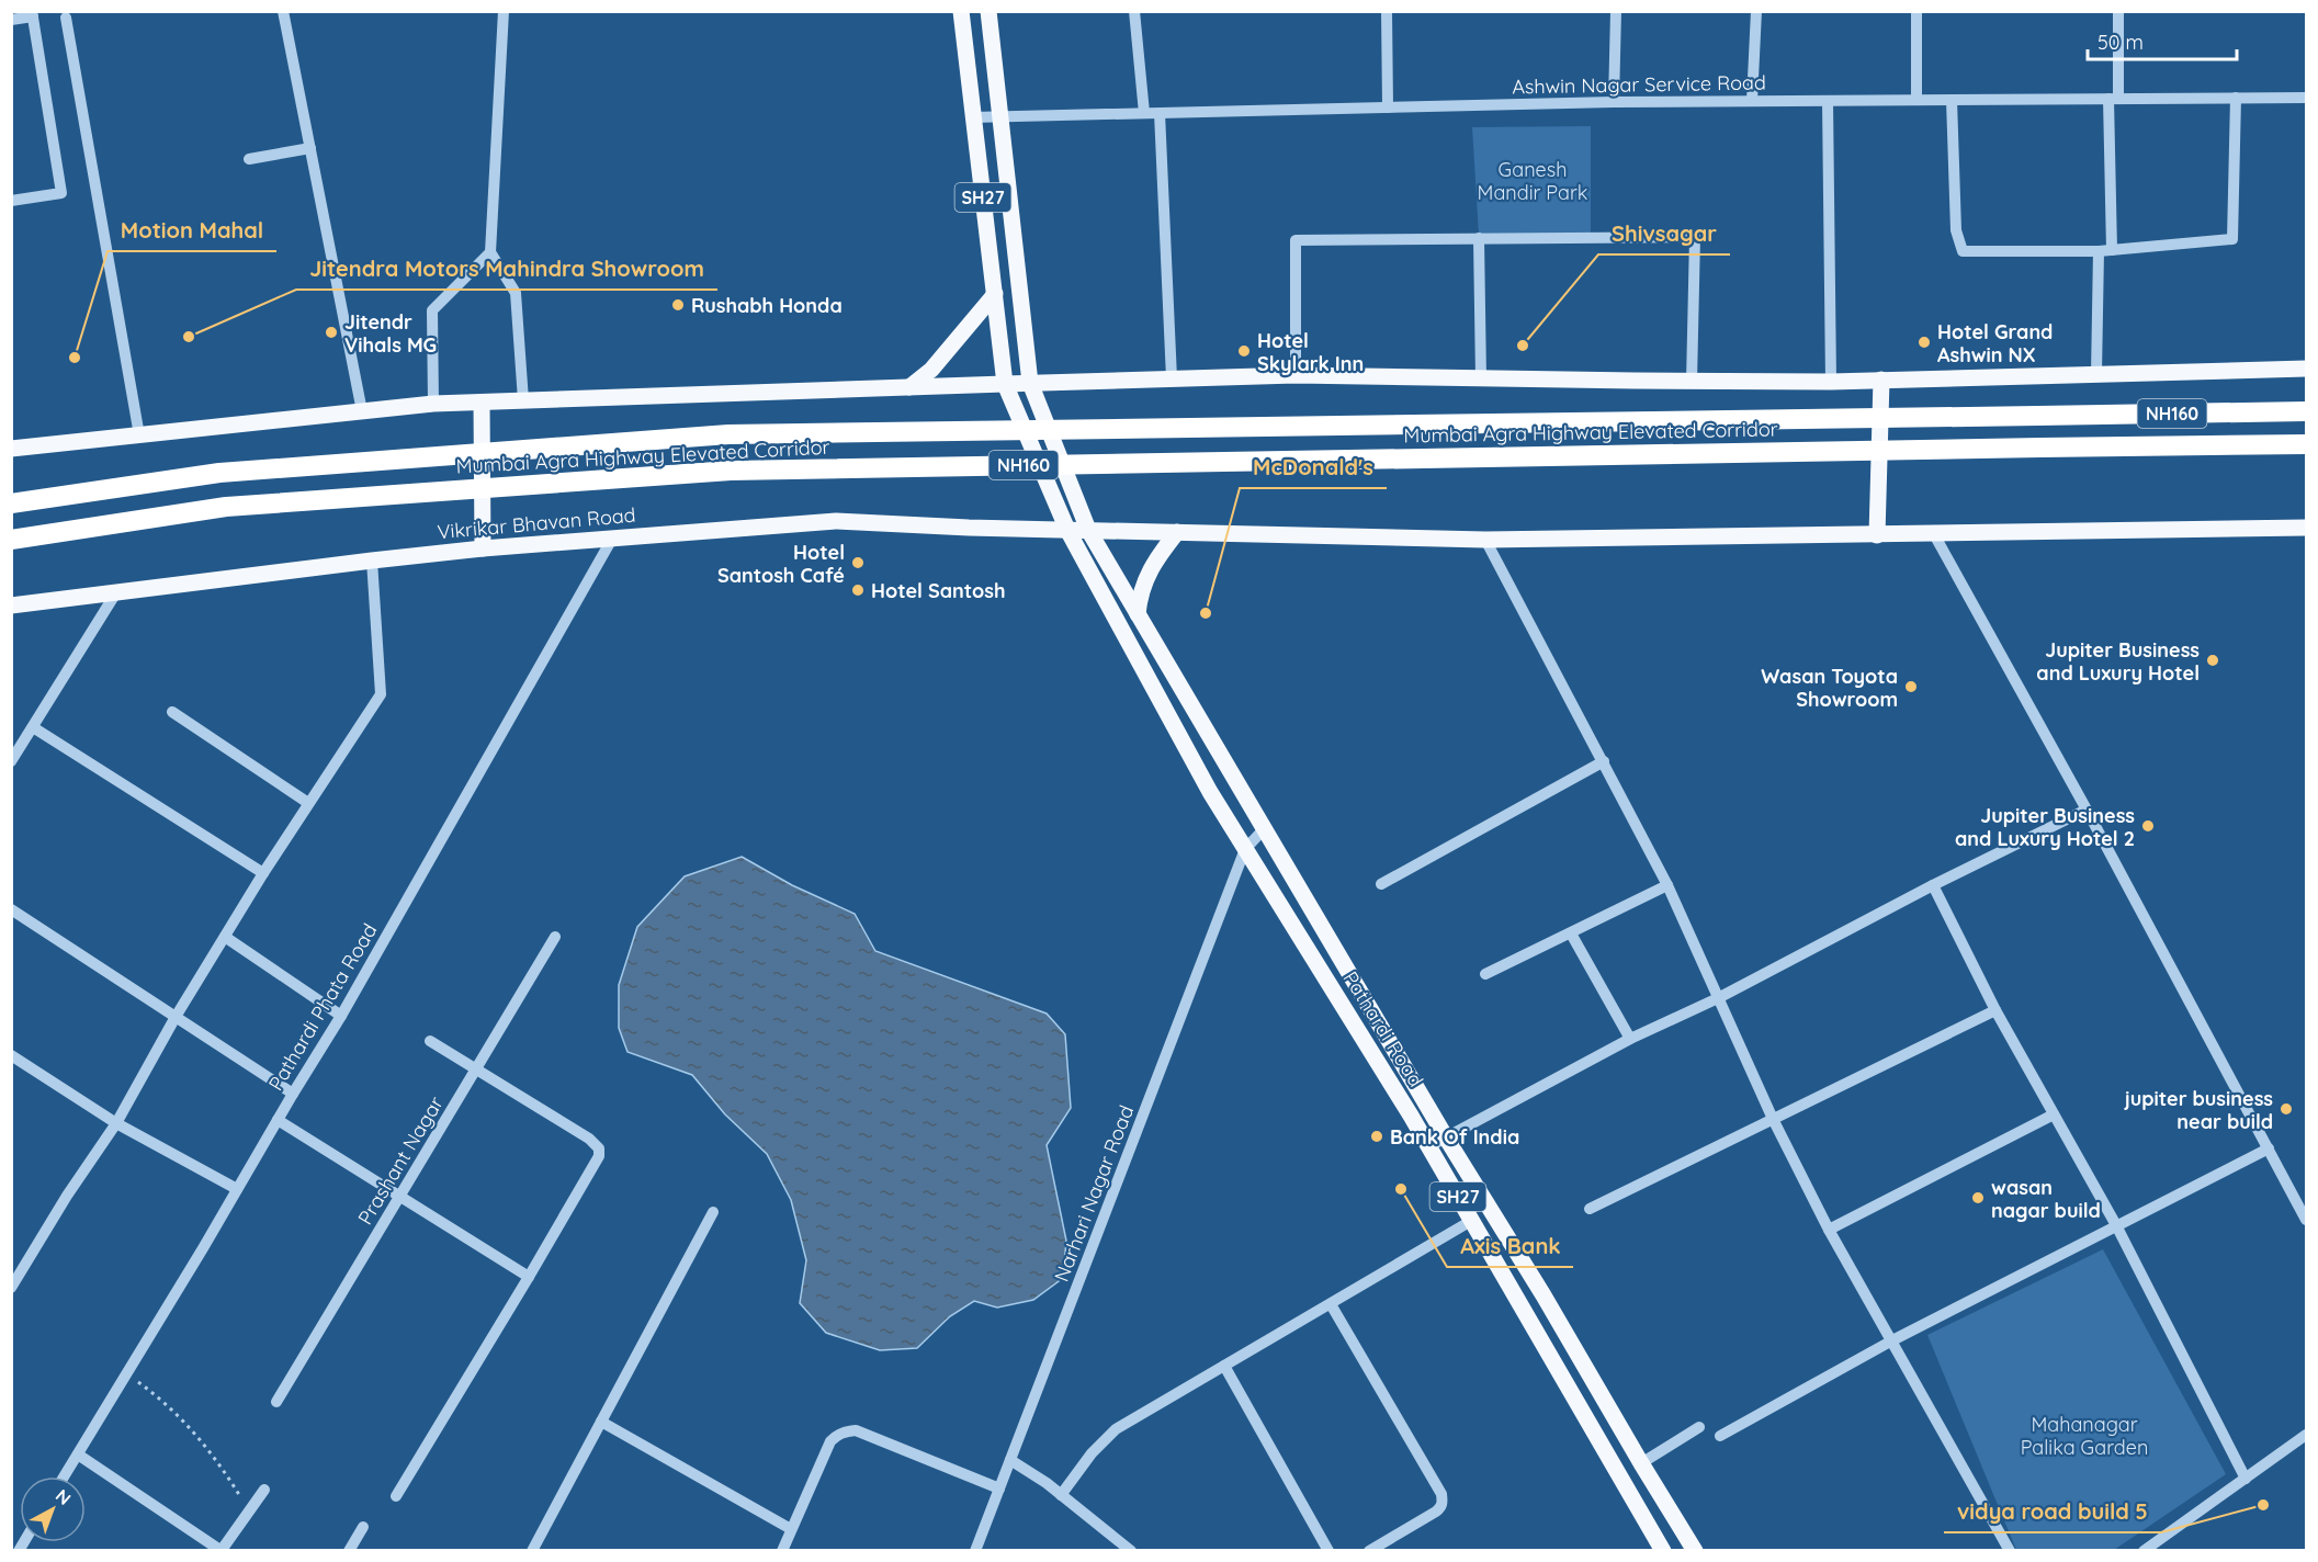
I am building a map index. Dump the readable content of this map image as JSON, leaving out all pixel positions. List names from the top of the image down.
{
  "streets": {
    "highway": ["NH160", "Mumbai Agra Highway Elevated Corridor"],
    "main road": ["SH27", "Vikrikar Bhavan Road", "Pathardi Road"],
    "street": [
      "Ashwin Nagar Service Road",
      "Pathardi Phata Road",
      "Prashant Nagar",
      "Narhari Nagar Road"
    ]
  },
  "crossings": [
    ["Ashwin Nagar Service Road", "SH27"],
    ["SH27", "Vikrikar Bhavan Road"],
    ["SH27", "Pathardi Road"],
    ["Vikrikar Bhavan Road", "Pathardi Phata Road"],
    ["Vikrikar Bhavan Road", "Pathardi Road"],
    ["Pathardi Road", "Narhari Nagar Road"]
  ],
  "parks": ["Ganesh Mandir Park", "Mahanagar Palika Garden"],
  "places": [
    "Rushabh Honda",
    "Jitendr Vihals MG",
    "Jitendra Motors Mahindra Showroom",
    "Hotel Grand Ashwin NX",
    "Shivsagar",
    "Hotel Skylark Inn",
    "Motion Mahal",
    "Hotel Santosh Café",
    "Hotel Santosh",
    "McDonald's",
    "Jupiter Business and Luxury Hotel",
    "Wasan Toyota Showroom",
    "Jupiter Business and Luxury Hotel 2",
    "jupiter business near build",
    "Bank Of India",
    "Axis Bank",
    "wasan nagar build",
    "vidya road build 5"
  ],
  "scale_bar": "50 m",
  "north": "top right"
}
